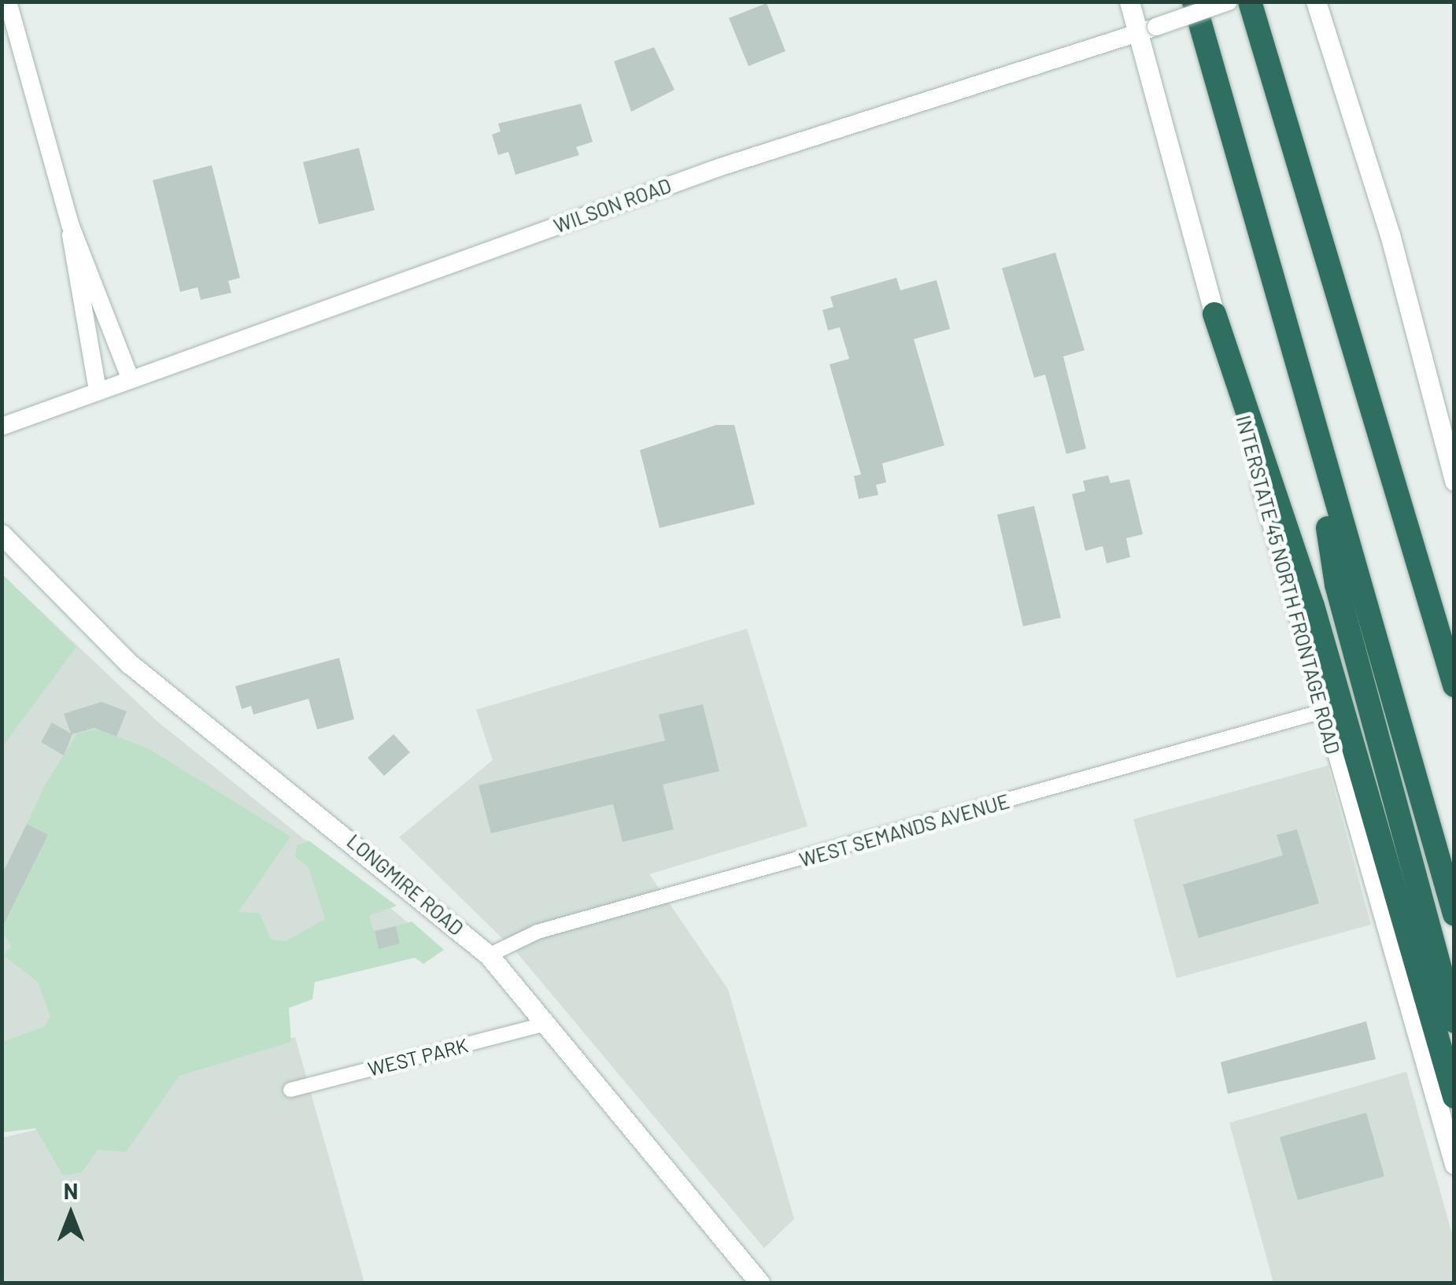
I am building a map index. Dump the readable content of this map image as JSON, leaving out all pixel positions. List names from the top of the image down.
{
  "streets": {
    "main road": ["INTERSTATE 45 NORTH FRONTAGE ROAD", "LONGMIRE ROAD"],
    "street": ["WILSON ROAD", "WEST SEMANDS AVENUE", "WEST PARK"]
  },
  "crossings": [
    ["WILSON ROAD", "INTERSTATE 45 NORTH FRONTAGE ROAD"],
    ["INTERSTATE 45 NORTH FRONTAGE ROAD", "WEST SEMANDS AVENUE"],
    ["WEST SEMANDS AVENUE", "LONGMIRE ROAD"],
    ["LONGMIRE ROAD", "WEST PARK"]
  ],
  "north": "top"
}
